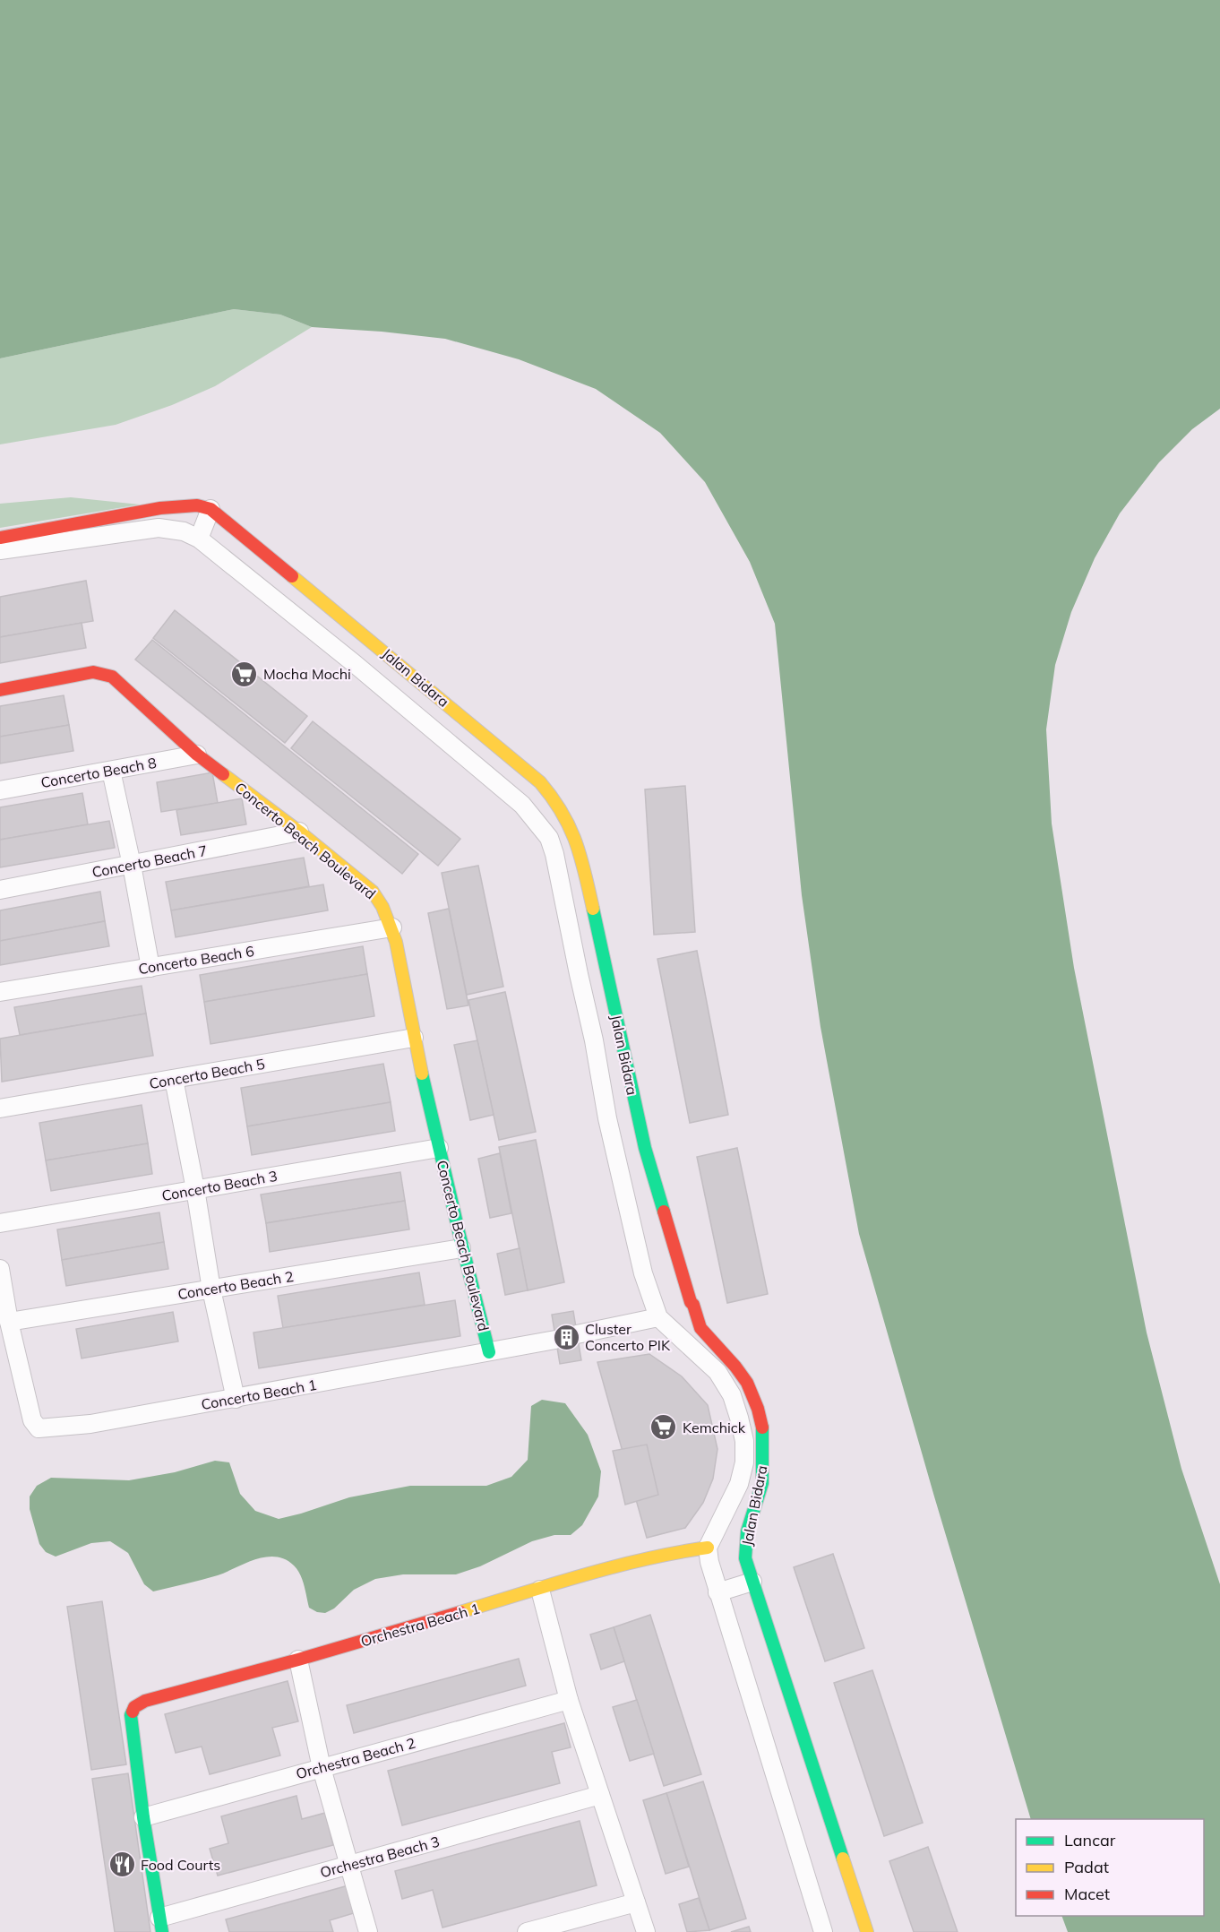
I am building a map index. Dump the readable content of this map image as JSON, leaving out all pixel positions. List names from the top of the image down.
{
  "streets": {
    "street": [
      "Jalan Bidara",
      "Concerto Beach 8",
      "Concerto Beach Boulevard",
      "Concerto Beach 7",
      "Concerto Beach 6",
      "Concerto Beach 5",
      "Concerto Beach 3",
      "Concerto Beach 2",
      "Concerto Beach 1",
      "Orchestra Beach 1",
      "Orchestra Beach 2",
      "Orchestra Beach 3"
    ]
  },
  "crossings": [
    ["Jalan Bidara", "Orchestra Beach 1"],
    ["Concerto Beach 8", "Concerto Beach Boulevard"],
    ["Concerto Beach Boulevard", "Concerto Beach 7"],
    ["Concerto Beach Boulevard", "Concerto Beach 6"],
    ["Concerto Beach Boulevard", "Concerto Beach 5"],
    ["Concerto Beach Boulevard", "Concerto Beach 3"],
    ["Concerto Beach Boulevard", "Concerto Beach 2"],
    ["Concerto Beach Boulevard", "Concerto Beach 1"],
    ["Concerto Beach 2", "Concerto Beach 1"],
    ["Orchestra Beach 1", "Orchestra Beach 2"]
  ],
  "places": {
    "supermarket": ["Mocha Mochi", "Kemchick"],
    "building": ["Cluster Concerto PIK"],
    "restaurant": ["Food Courts"]
  },
  "legend": ["Lancar", "Padat", "Macet"]
}
